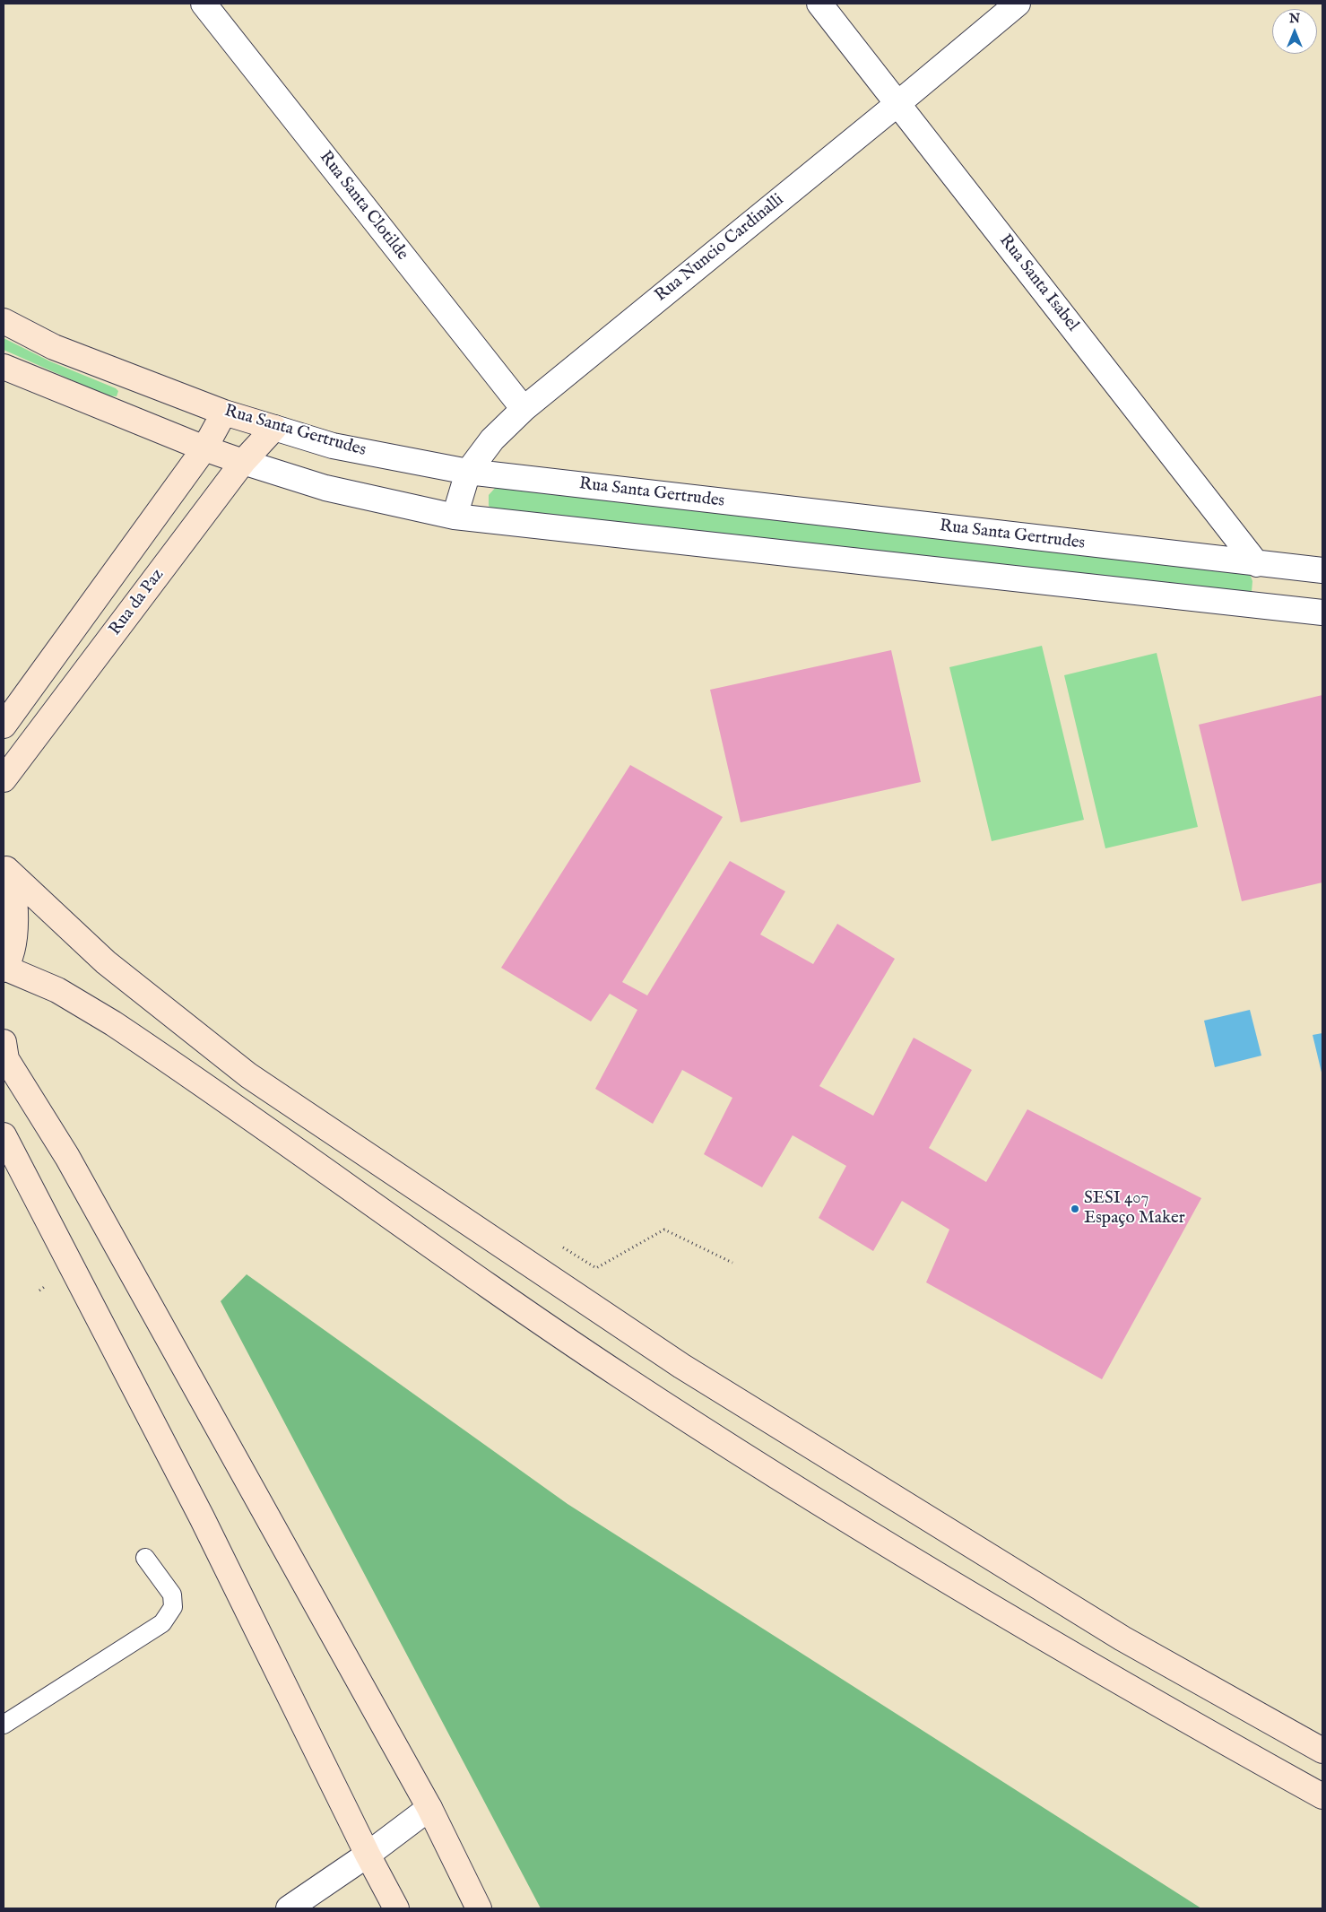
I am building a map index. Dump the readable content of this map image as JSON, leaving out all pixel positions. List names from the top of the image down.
{
  "streets": {
    "street": [
      "Rua Santa Clotilde",
      "Rua Nuncio Cardinalli",
      "Rua Santa Isabel",
      "Rua Santa Gertrudes",
      "Rua da Paz"
    ]
  },
  "crossings": [
    ["Rua Santa Clotilde", "Rua Nuncio Cardinalli"],
    ["Rua Nuncio Cardinalli", "Rua Santa Isabel"],
    ["Rua Nuncio Cardinalli", "Rua Santa Gertrudes"],
    ["Rua Santa Isabel", "Rua Santa Gertrudes"],
    ["Rua Santa Gertrudes", "Rua da Paz"]
  ],
  "places": ["SESI 407 Espaço Maker"],
  "north": "top"
}
